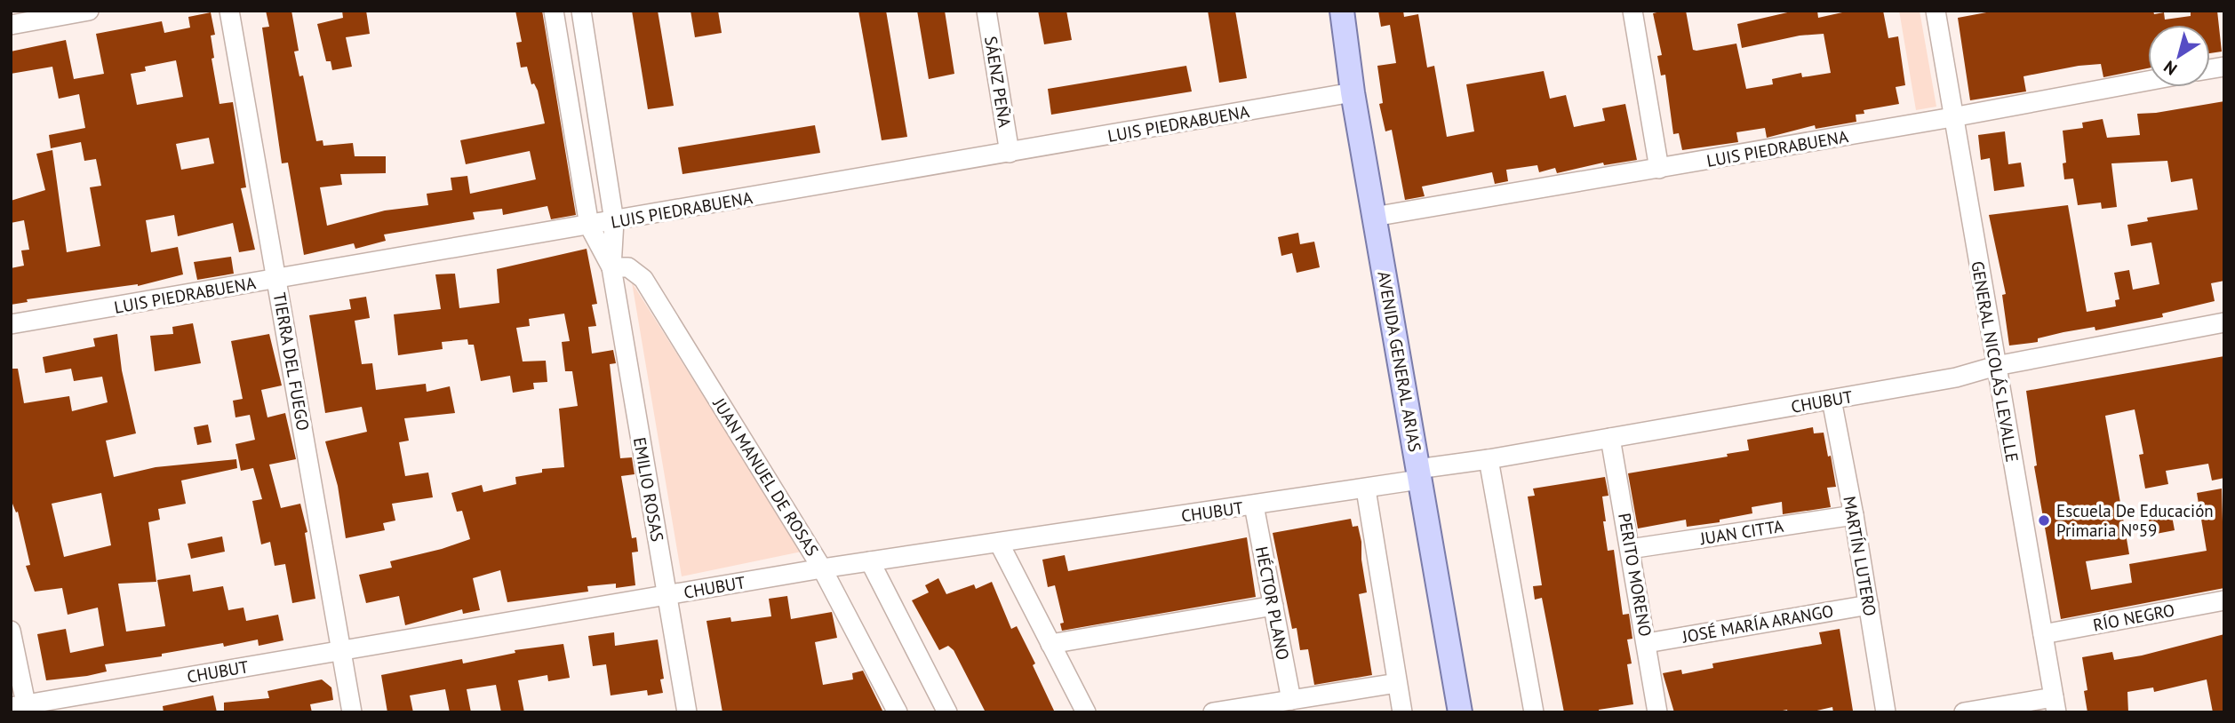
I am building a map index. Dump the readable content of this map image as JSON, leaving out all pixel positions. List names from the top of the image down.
{
  "streets": {
    "main road": ["AVENIDA GENERAL ARIAS"],
    "street": [
      "SÁENZ PEÑA",
      "LUIS PIEDRABUENA",
      "TIERRA DEL FUEGO",
      "GENERAL NICOLÁS LEVALLE",
      "CHUBUT",
      "JUAN MANUEL DE ROSAS",
      "EMILIO ROSAS",
      "JUAN CITTA",
      "MARTÍN LUTERO",
      "PERITO MORENO",
      "HÉCTOR PLANO",
      "RÍO NEGRO",
      "JOSÉ MARÍA ARANGO"
    ]
  },
  "crossings": [
    ["SÁENZ PEÑA", "LUIS PIEDRABUENA"],
    ["LUIS PIEDRABUENA", "TIERRA DEL FUEGO"],
    ["LUIS PIEDRABUENA", "AVENIDA GENERAL ARIAS"],
    ["LUIS PIEDRABUENA", "GENERAL NICOLÁS LEVALLE"],
    ["LUIS PIEDRABUENA", "EMILIO ROSAS"],
    ["TIERRA DEL FUEGO", "CHUBUT"],
    ["AVENIDA GENERAL ARIAS", "CHUBUT"],
    ["GENERAL NICOLÁS LEVALLE", "CHUBUT"],
    ["GENERAL NICOLÁS LEVALLE", "RÍO NEGRO"],
    ["CHUBUT", "JUAN MANUEL DE ROSAS"],
    ["CHUBUT", "EMILIO ROSAS"],
    ["CHUBUT", "MARTÍN LUTERO"],
    ["CHUBUT", "PERITO MORENO"],
    ["CHUBUT", "HÉCTOR PLANO"],
    ["JUAN MANUEL DE ROSAS", "EMILIO ROSAS"],
    ["JUAN CITTA", "MARTÍN LUTERO"],
    ["JUAN CITTA", "PERITO MORENO"],
    ["MARTÍN LUTERO", "JOSÉ MARÍA ARANGO"],
    ["PERITO MORENO", "JOSÉ MARÍA ARANGO"]
  ],
  "places": ["Escuela De Educación Primaria Nº59"],
  "north": "bottom left"
}
